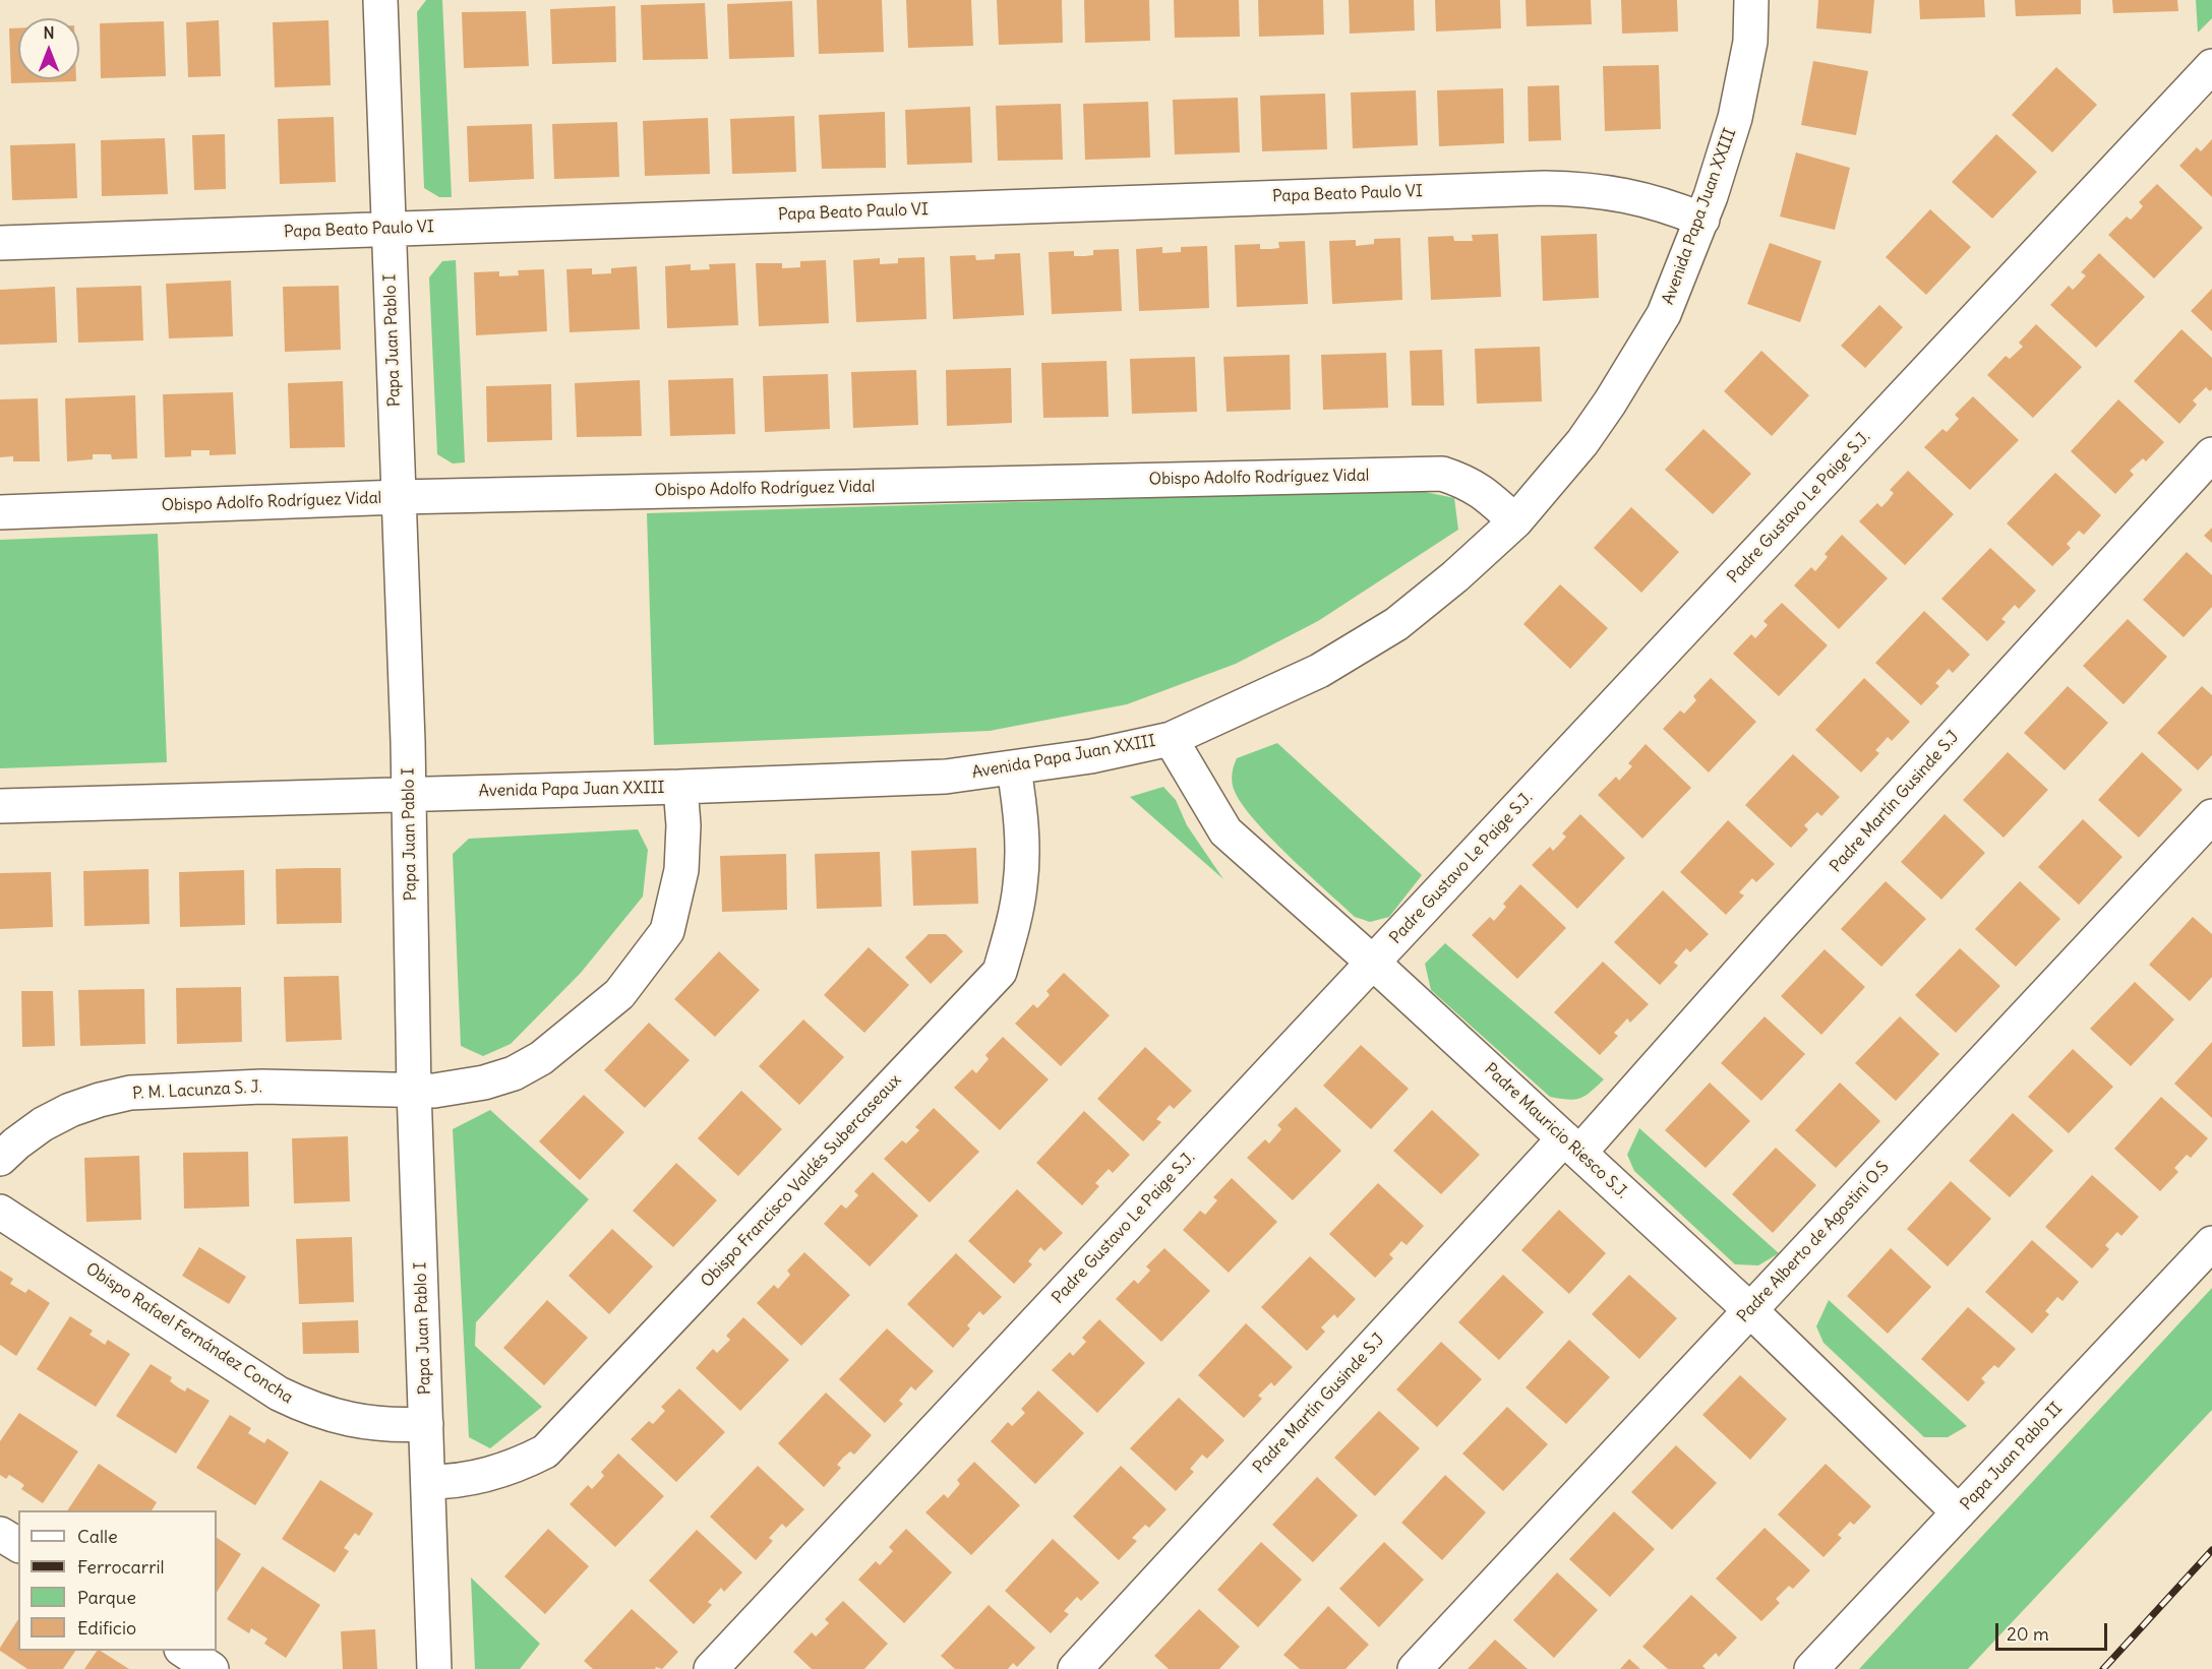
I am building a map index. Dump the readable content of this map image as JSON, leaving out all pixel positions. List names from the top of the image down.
{
  "streets": {
    "street": [
      "Papa Beato Paulo VI",
      "Avenida Papa Juan XXIII",
      "Papa Juan Pablo I",
      "Obispo Adolfo Rodríguez Vidal",
      "Padre Gustavo Le Paige S.J.",
      "Padre Martín Gusinde S.J",
      "P. M. Lacunza S. J.",
      "Padre Mauricio Riesco S.J.",
      "Obispo Francisco Valdés Subercaseaux",
      "Padre Alberto de Agostini O.S",
      "Obispo Rafael Fernández Concha",
      "Papa Juan Pablo II"
    ]
  },
  "crossings": [
    ["Papa Beato Paulo VI", "Avenida Papa Juan XXIII"],
    ["Papa Beato Paulo VI", "Papa Juan Pablo I"],
    ["Avenida Papa Juan XXIII", "Papa Juan Pablo I"],
    ["Avenida Papa Juan XXIII", "Obispo Adolfo Rodríguez Vidal"],
    ["Avenida Papa Juan XXIII", "P. M. Lacunza S. J."],
    ["Avenida Papa Juan XXIII", "Padre Mauricio Riesco S.J."],
    ["Avenida Papa Juan XXIII", "Obispo Francisco Valdés Subercaseaux"],
    ["Papa Juan Pablo I", "Obispo Adolfo Rodríguez Vidal"],
    ["Papa Juan Pablo I", "P. M. Lacunza S. J."],
    ["Papa Juan Pablo I", "Obispo Francisco Valdés Subercaseaux"],
    ["Papa Juan Pablo I", "Obispo Rafael Fernández Concha"],
    ["Padre Gustavo Le Paige S.J.", "Padre Mauricio Riesco S.J."],
    ["Padre Martín Gusinde S.J", "Padre Mauricio Riesco S.J."],
    ["Padre Mauricio Riesco S.J.", "Padre Alberto de Agostini O.S"],
    ["Padre Mauricio Riesco S.J.", "Papa Juan Pablo II"]
  ],
  "legend": [
    "Calle",
    "Ferrocarril",
    "Parque",
    "Edificio"
  ],
  "scale_bar": "20 m",
  "north": "top"
}
